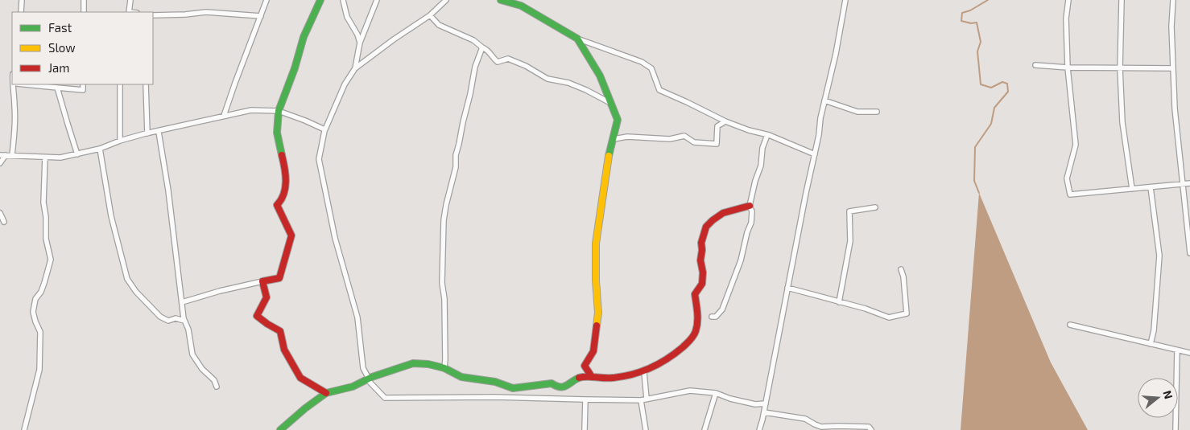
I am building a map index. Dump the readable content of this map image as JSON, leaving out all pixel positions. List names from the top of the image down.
{
  "legend": ["Fast", "Slow", "Jam"],
  "north": "right"
}
